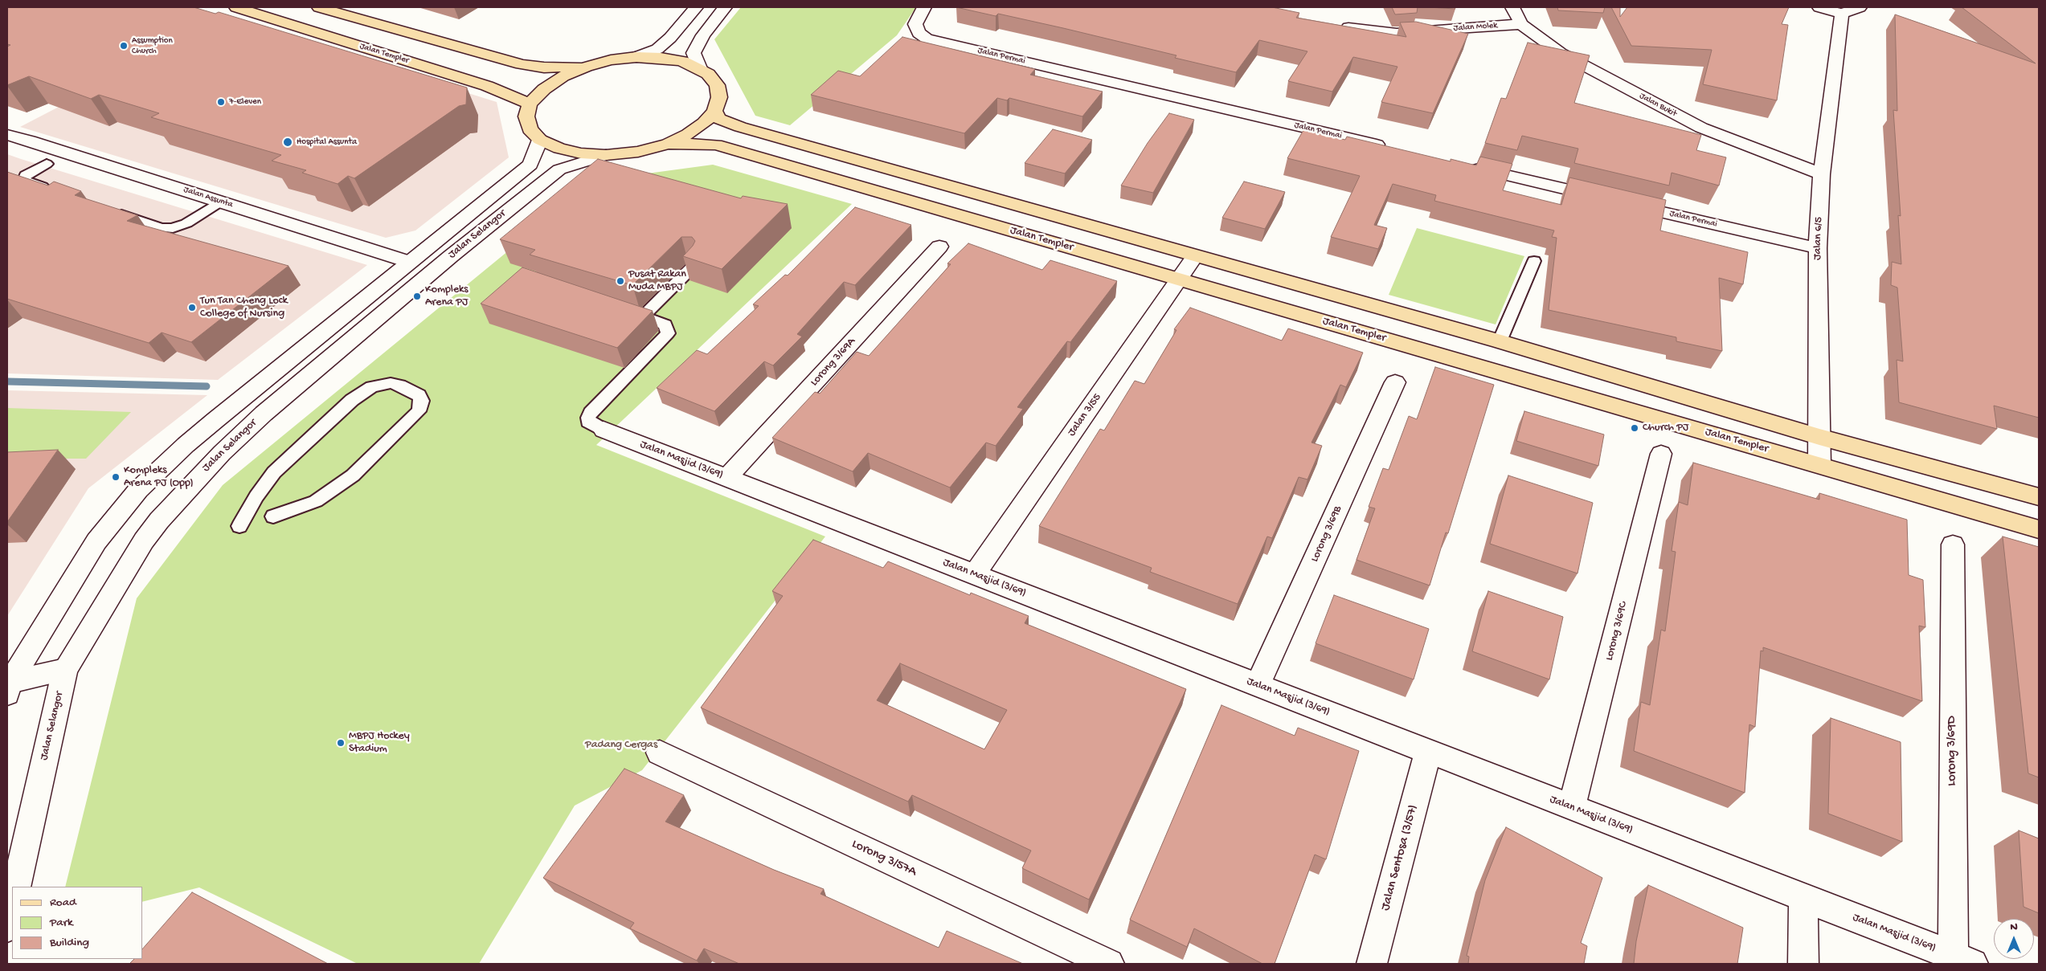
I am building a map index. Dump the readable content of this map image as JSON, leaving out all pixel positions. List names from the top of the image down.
{
  "streets": {
    "main road": ["Jalan Templer"],
    "street": [
      "Jalan Molek",
      "Jalan Permai",
      "Jalan Bukit",
      "Jalan Assunta",
      "Jalan Selangor",
      "Jalan 6/5",
      "Lorong 3/69A",
      "Jalan 3/55",
      "Jalan Masjid (3/69)",
      "Lorong 3/69B",
      "Lorong 3/69C",
      "Lorong 3/69D",
      "Jalan Sentosa (3/57)",
      "Lorong 3/57A"
    ]
  },
  "crossings": [
    ["Jalan Molek", "Jalan Bukit"],
    ["Jalan Templer", "Jalan 6/5"],
    ["Jalan Templer", "Jalan 3/55"],
    ["Jalan Permai", "Jalan 6/5"],
    ["Jalan Bukit", "Jalan 6/5"],
    ["Jalan Assunta", "Jalan Selangor"],
    ["Lorong 3/69A", "Jalan Masjid (3/69)"],
    ["Jalan 3/55", "Jalan Masjid (3/69)"],
    ["Jalan Masjid (3/69)", "Lorong 3/69B"],
    ["Jalan Masjid (3/69)", "Lorong 3/69C"],
    ["Jalan Masjid (3/69)", "Lorong 3/69D"],
    ["Jalan Masjid (3/69)", "Jalan Sentosa (3/57)"]
  ],
  "parks": ["Padang Cergas"],
  "places": [
    "Assumption Church",
    "7-Eleven",
    "Hospital Assunta",
    "Pusat Rakan Muda MBPJ",
    "Kompleks Arena PJ",
    "Tun Tan Cheng Lock College of Nursing",
    "Church PJ",
    "Kompleks Arena PJ (Opp)",
    "MBPJ Hockey Stadium"
  ],
  "legend": ["Road", "Park", "Building"],
  "north": "top"
}
